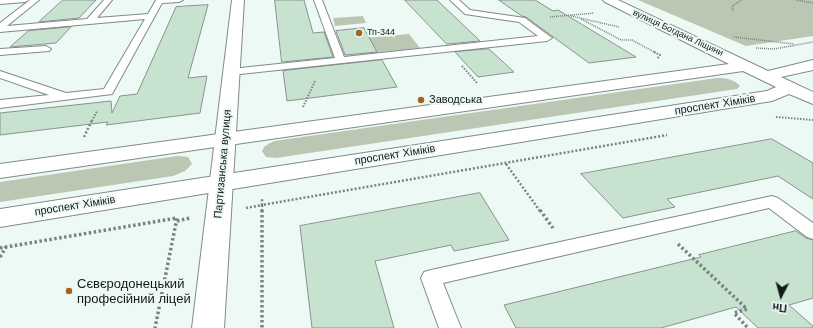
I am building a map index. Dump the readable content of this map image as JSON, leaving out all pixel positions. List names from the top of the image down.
{
  "streets": {
    "main road": ["вулиця Богдана Ліщини", "проспект Хіміків", "Партизанська вулиця"]
  },
  "crossings": [
    ["вулиця Богдана Ліщини", "проспект Хіміків"],
    ["проспект Хіміків", "Партизанська вулиця"]
  ],
  "places": ["Тп-344", "Заводська", "Сєвєродонецький професійний ліцей"],
  "north": "bottom"
}
